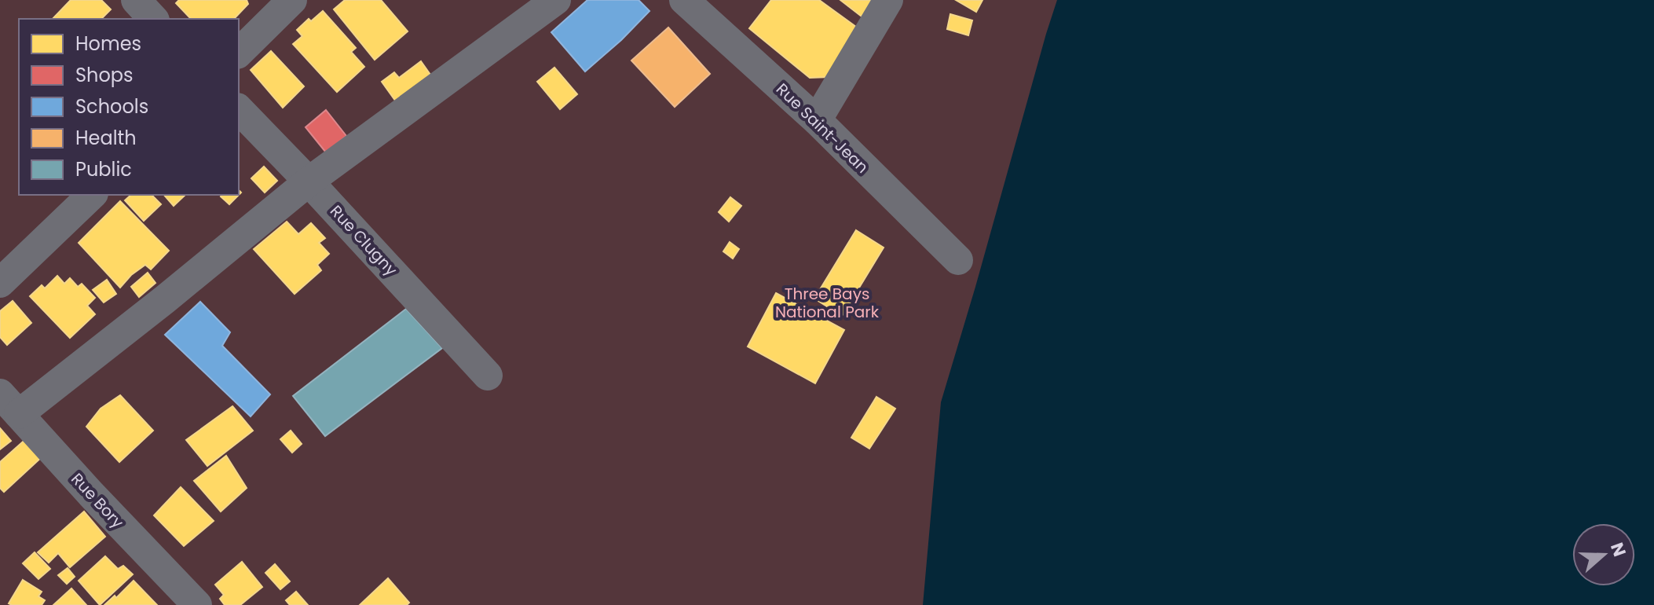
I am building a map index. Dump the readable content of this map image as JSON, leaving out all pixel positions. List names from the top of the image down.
{
  "streets": {
    "street": ["Rue Saint-Jean", "Rue Clugny", "Rue Bory"]
  },
  "parks": ["Three Bays National Park"],
  "legend": [
    "Homes",
    "Shops",
    "Schools",
    "Health",
    "Public"
  ],
  "north": "right"
}
